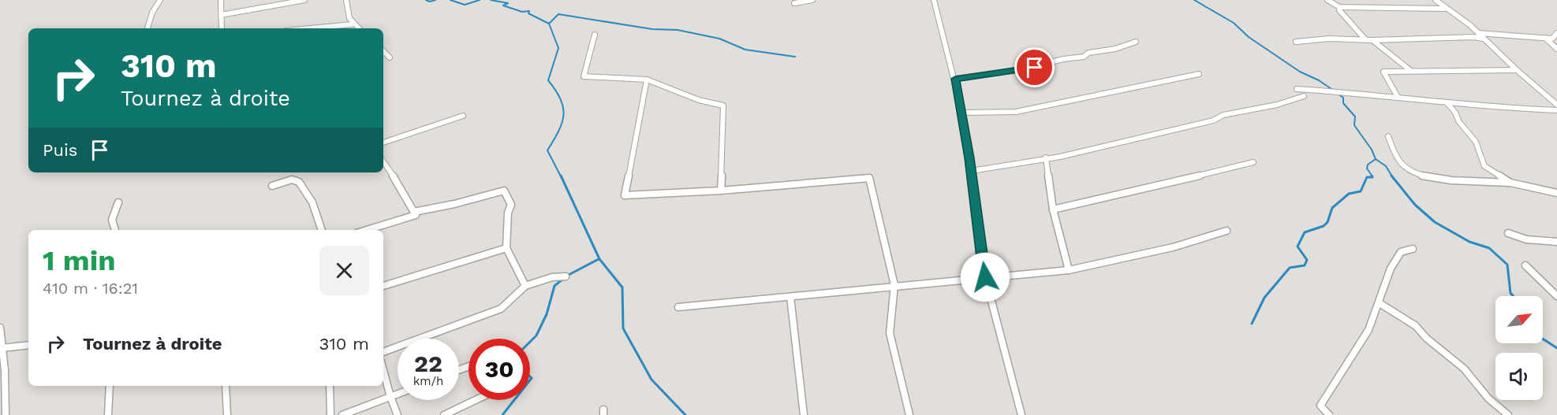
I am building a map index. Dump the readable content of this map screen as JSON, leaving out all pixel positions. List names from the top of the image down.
{
  "north": "top right",
  "page": {
    "turn": ["310 m", "Tournez à droite"],
    "then": "Puis",
    "heading": ["1 min", "410 m · 16:21"],
    "list": [
      {
        "name": "Tournez à droite",
        "value": "310 m"
      }
    ],
    "speed": "22 km/h",
    "limit": "30"
  }
}
